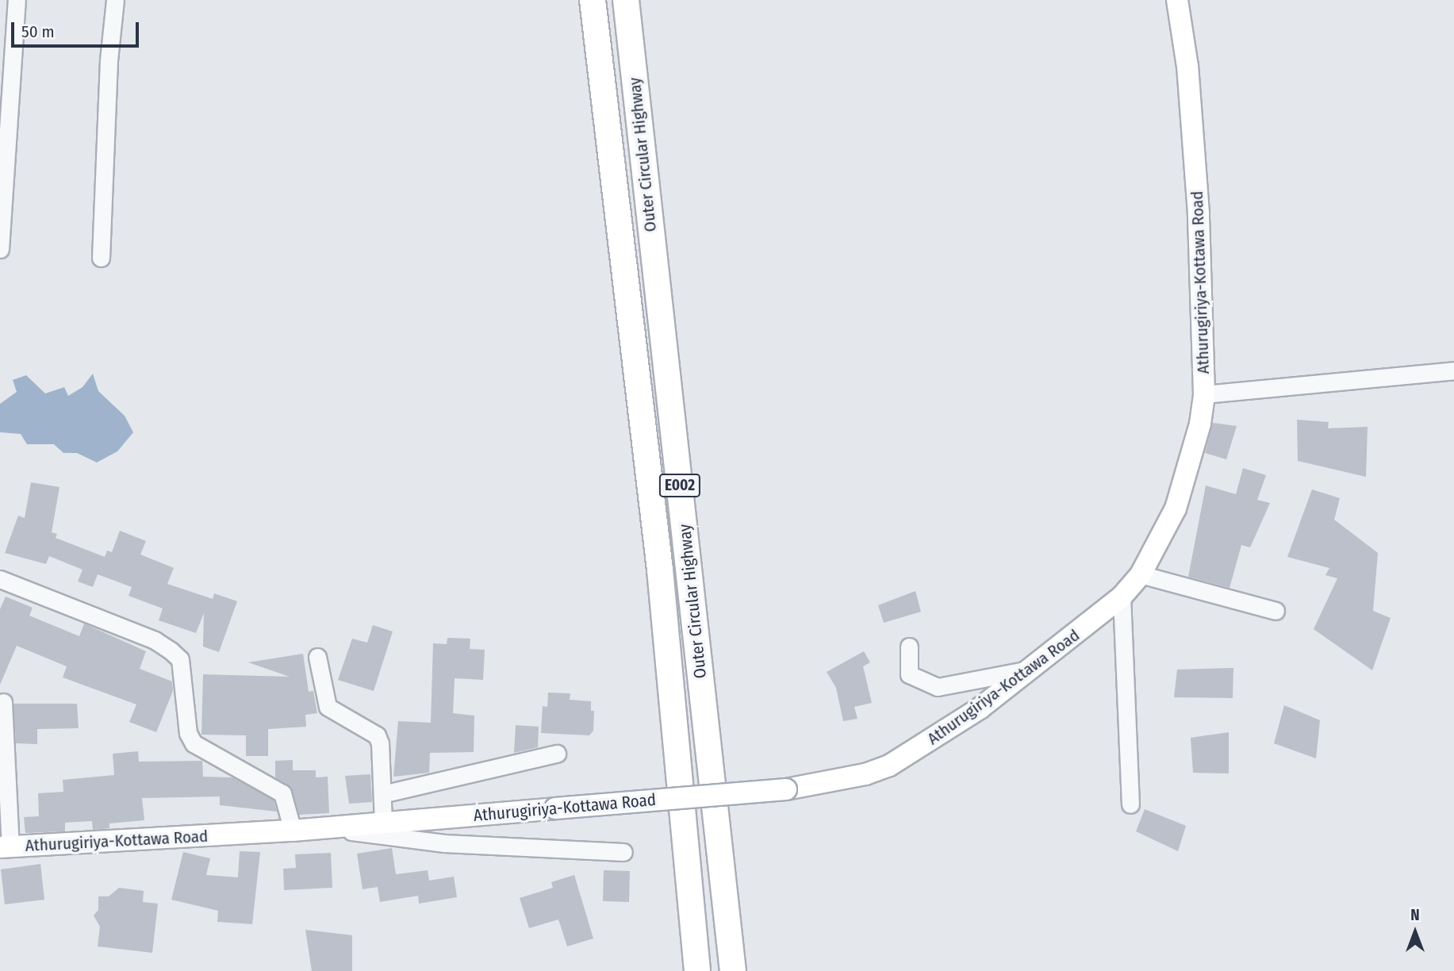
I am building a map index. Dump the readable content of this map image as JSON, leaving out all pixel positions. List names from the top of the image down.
{
  "streets": {
    "highway": ["Outer Circular Highway", "E002"],
    "main road": ["Athurugiriya-Kottawa Road"]
  },
  "scale_bar": "50 m",
  "north": "top"
}
